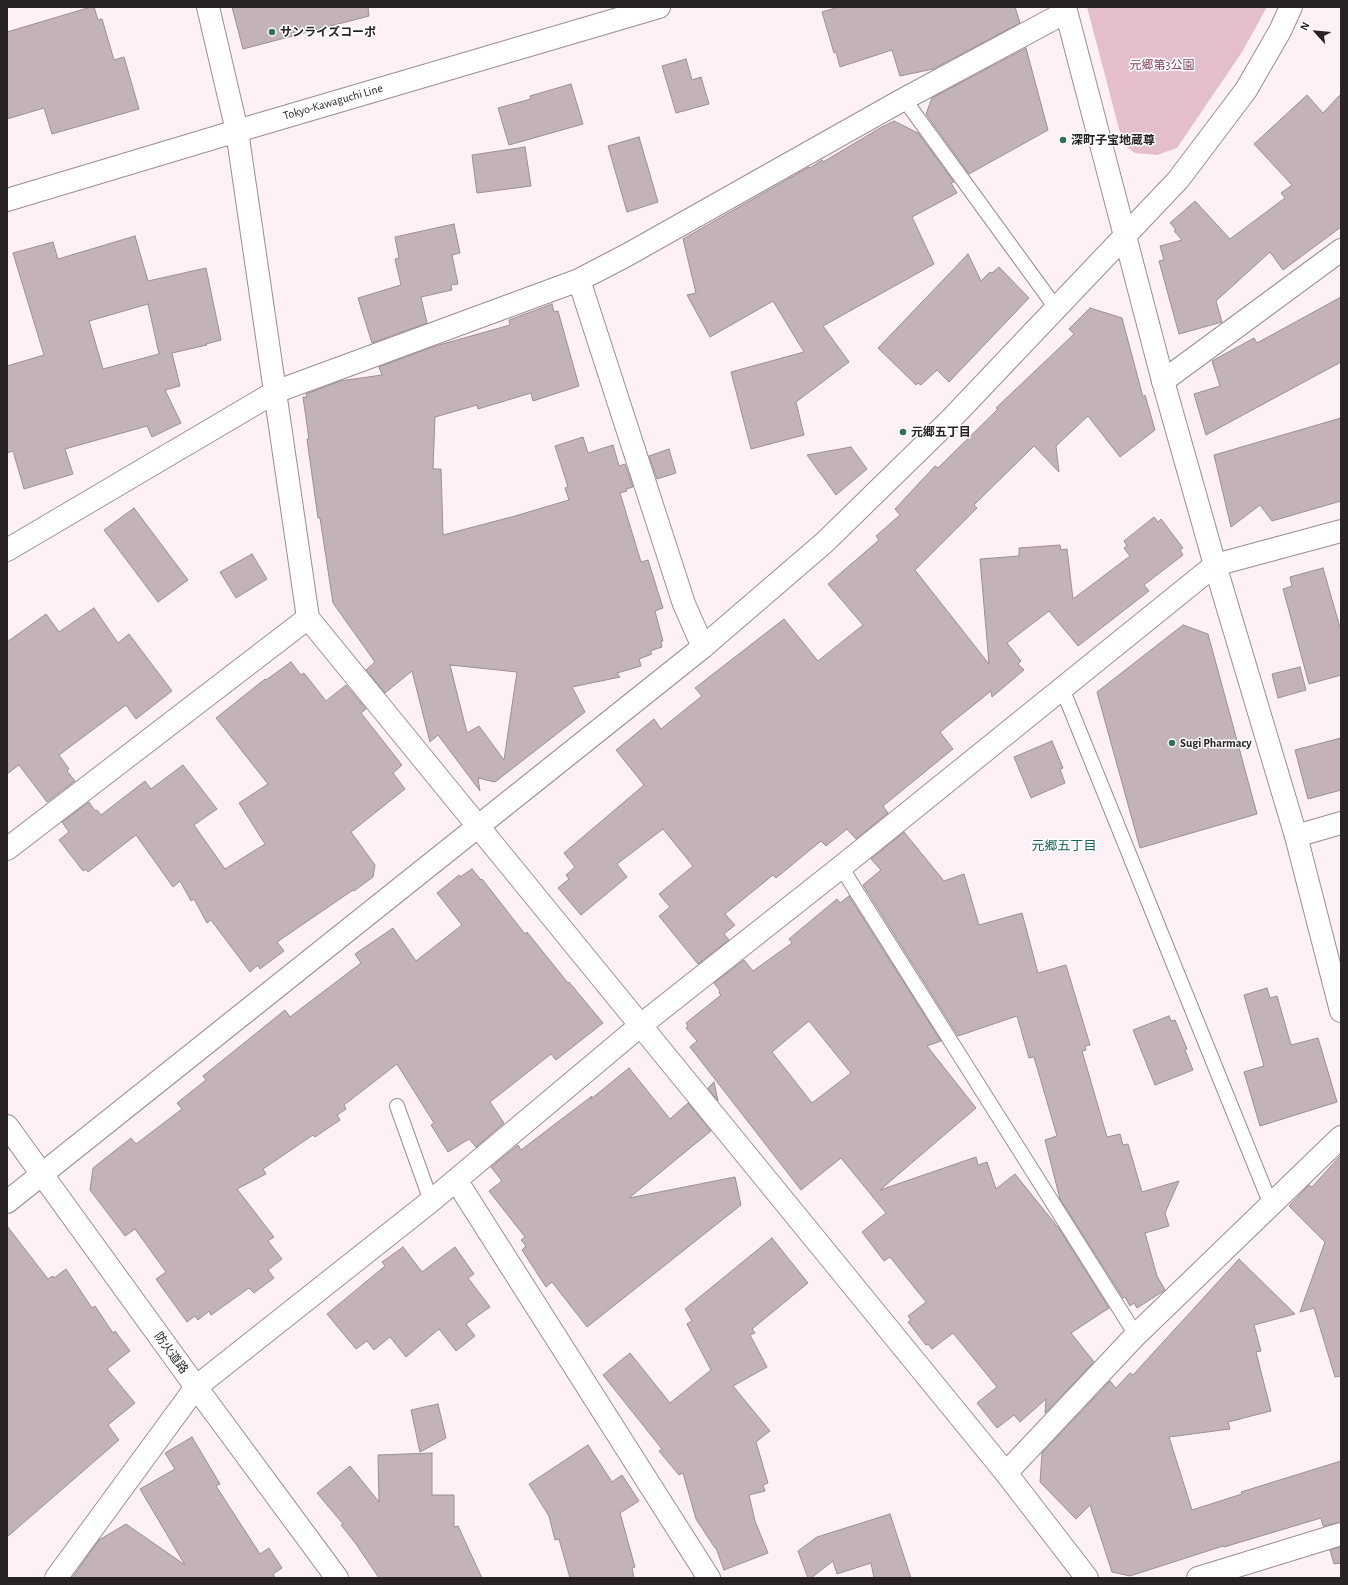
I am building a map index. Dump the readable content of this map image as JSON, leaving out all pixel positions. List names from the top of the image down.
{
  "streets": {
    "street": ["Tokyo-Kawaguchi Line", "防火道路"]
  },
  "districts": ["元郷五丁目"],
  "parks": ["元郷第3公園"],
  "places": [
    "サンライズコーポ",
    "深町子宝地蔵尊",
    "元郷五丁目",
    "Sugi Pharmacy"
  ],
  "north": "top left"
}
